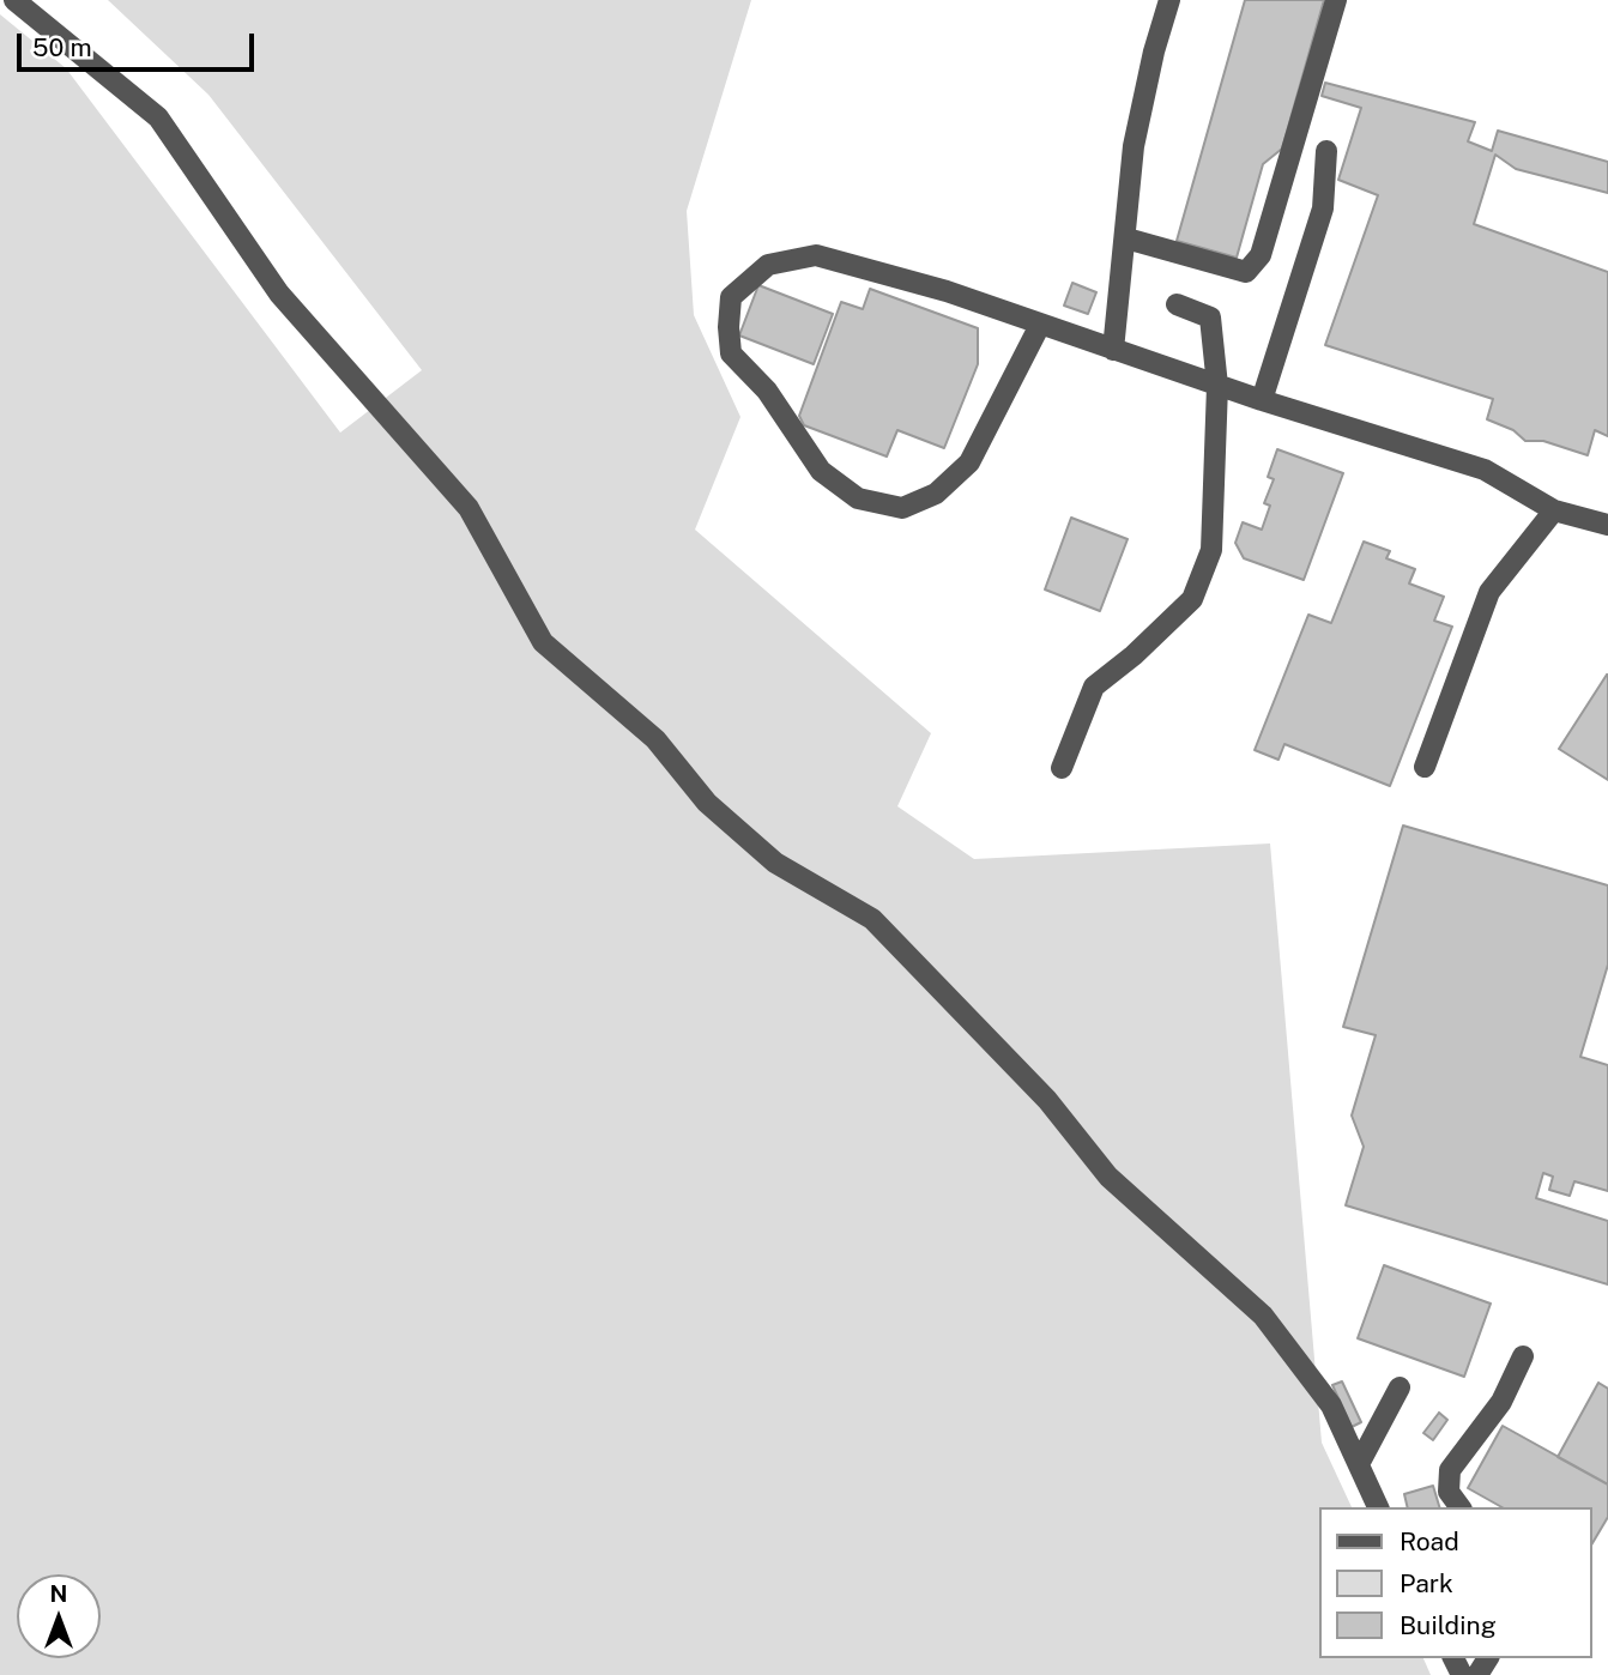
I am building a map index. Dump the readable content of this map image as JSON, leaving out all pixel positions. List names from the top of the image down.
{
  "legend": ["Road", "Park", "Building"],
  "scale_bar": "50 m",
  "north": "top"
}
